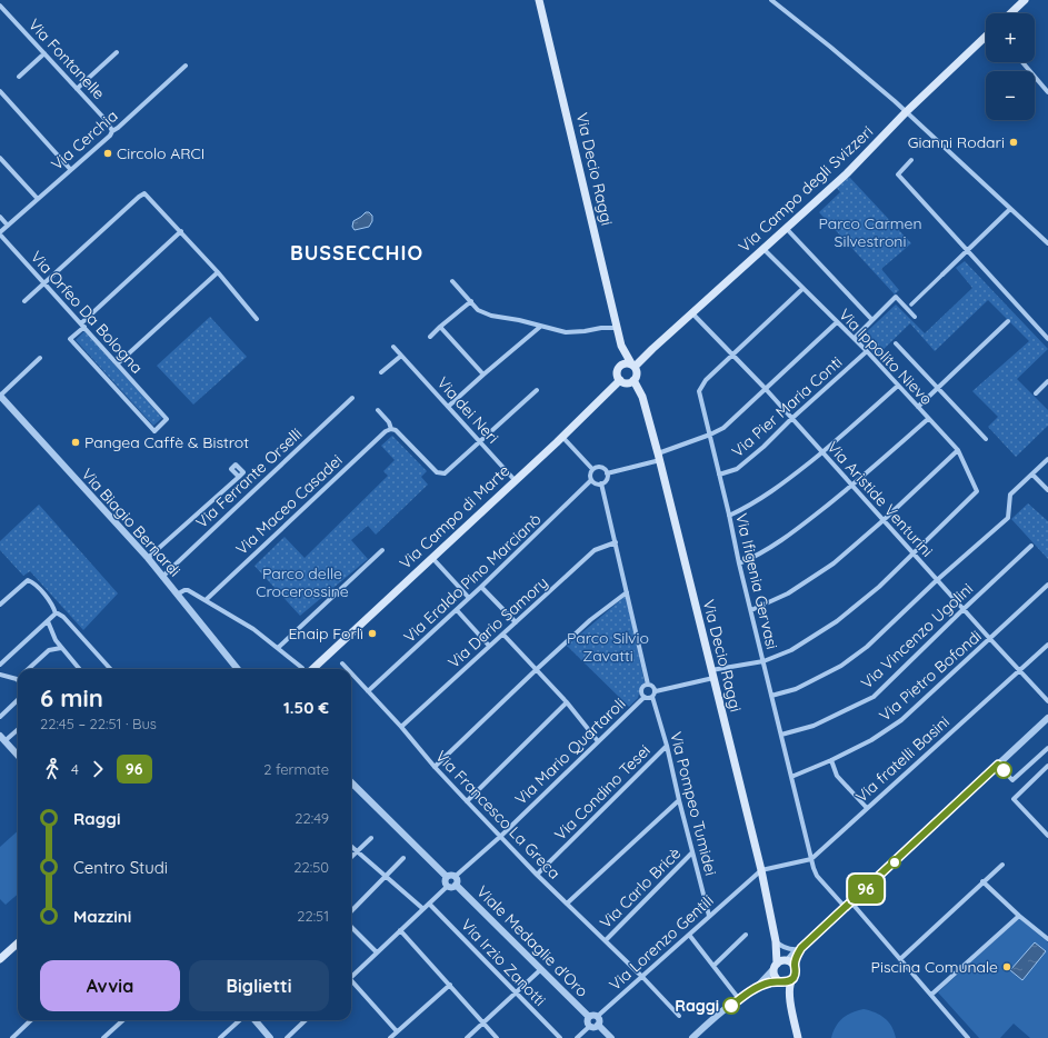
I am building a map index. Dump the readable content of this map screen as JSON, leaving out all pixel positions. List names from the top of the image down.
{
  "streets": {
    "main road": ["Via Decio Raggi", "Via Campo degli Svizzeri", "Via Campo di Marte"],
    "street": [
      "Via Fontanelle",
      "Via Cerchia",
      "Via Orfeo Da Bologna",
      "Via Ippolito Nievo",
      "Via Pier Maria Conti",
      "Via dei Neri",
      "Via Ferrante Orselli",
      "Via Aristide Venturini",
      "Via Maceo Casadei",
      "Via Biagio Bernardi",
      "Via Eraldo Pino Marcianò",
      "Via Ifigenia Gervasi",
      "Via Dario Samory",
      "Via Vincenzo Ugolini",
      "Via Pietro Bofondi",
      "Via Mario Quartaroli",
      "Via fratelli Basini",
      "Via Condino Tesei",
      "Via Pompeo Tumidei",
      "Via Francesco La Greca",
      "Via Carlo Bricè",
      "Viale Medaglie d'Oro",
      "Via Lorenzo Gentili",
      "Via Irzio Zanotti"
    ]
  },
  "crossings": [
    ["Via Fontanelle", "Via Cerchia"],
    ["Via Cerchia", "Via Orfeo Da Bologna"],
    ["Via Decio Raggi", "Via Campo degli Svizzeri"],
    ["Via Decio Raggi", "Via Campo di Marte"],
    ["Via Decio Raggi", "Via Lorenzo Gentili"],
    ["Via Campo degli Svizzeri", "Via Ippolito Nievo"],
    ["Via Campo degli Svizzeri", "Via Aristide Venturini"],
    ["Via Campo degli Svizzeri", "Via Campo di Marte"],
    ["Via Ippolito Nievo", "Via Pier Maria Conti"],
    ["Via Ippolito Nievo", "Via Aristide Venturini"],
    ["Via Ippolito Nievo", "Via Ifigenia Gervasi"],
    ["Via Pier Maria Conti", "Via Aristide Venturini"],
    ["Via Pier Maria Conti", "Via Ifigenia Gervasi"],
    ["Via dei Neri", "Via Campo di Marte"],
    ["Via Ferrante Orselli", "Via Biagio Bernardi"],
    ["Via Aristide Venturini", "Via Ifigenia Gervasi"],
    ["Via Aristide Venturini", "Via Vincenzo Ugolini"],
    ["Via Aristide Venturini", "Via Pietro Bofondi"],
    ["Via Aristide Venturini", "Via fratelli Basini"],
    ["Via Maceo Casadei", "Via Biagio Bernardi"],
    ["Via Eraldo Pino Marcianò", "Via Francesco La Greca"],
    ["Via Ifigenia Gervasi", "Via Vincenzo Ugolini"],
    ["Via Ifigenia Gervasi", "Via Pietro Bofondi"],
    ["Via Ifigenia Gervasi", "Via fratelli Basini"],
    ["Via Dario Samory", "Via Francesco La Greca"],
    ["Via Mario Quartaroli", "Via Pompeo Tumidei"],
    ["Via Mario Quartaroli", "Via Francesco La Greca"],
    ["Via Mario Quartaroli", "Viale Medaglie d'Oro"],
    ["Via Condino Tesei", "Via Pompeo Tumidei"],
    ["Via Condino Tesei", "Via Francesco La Greca"],
    ["Via Pompeo Tumidei", "Via Carlo Bricè"],
    ["Via Pompeo Tumidei", "Via Lorenzo Gentili"],
    ["Via Francesco La Greca", "Via Carlo Bricè"],
    ["Via Francesco La Greca", "Via Lorenzo Gentili"],
    ["Viale Medaglie d'Oro", "Via Lorenzo Gentili"]
  ],
  "districts": ["BUSSECCHIO"],
  "parks": ["Parco Carmen Silvestroni", "Parco delle Crocerossine", "Parco Silvio Zavatti"],
  "places": [
    "Gianni Rodari",
    "Circolo ARCI",
    "Pangea Caffè & Bistrot",
    "Enaip Forlì",
    "Piscina Comunale",
    "Raggi"
  ],
  "lines": ["bus line 96"],
  "page": {
    "on_map": "96",
    "map_buttons": ["+", "−"],
    "heading": ["6 min", "22:45 – 22:51 · Bus", "1.50 €"],
    "legs": ["4", "96", "2 fermate"],
    "list": [
      {
        "name": "Raggi",
        "value": "22:49"
      },
      {
        "name": "Centro Studi",
        "value": "22:50"
      },
      {
        "name": "Mazzini",
        "value": "22:51"
      }
    ],
    "buttons": ["Avvia", "Biglietti"]
  }
}
